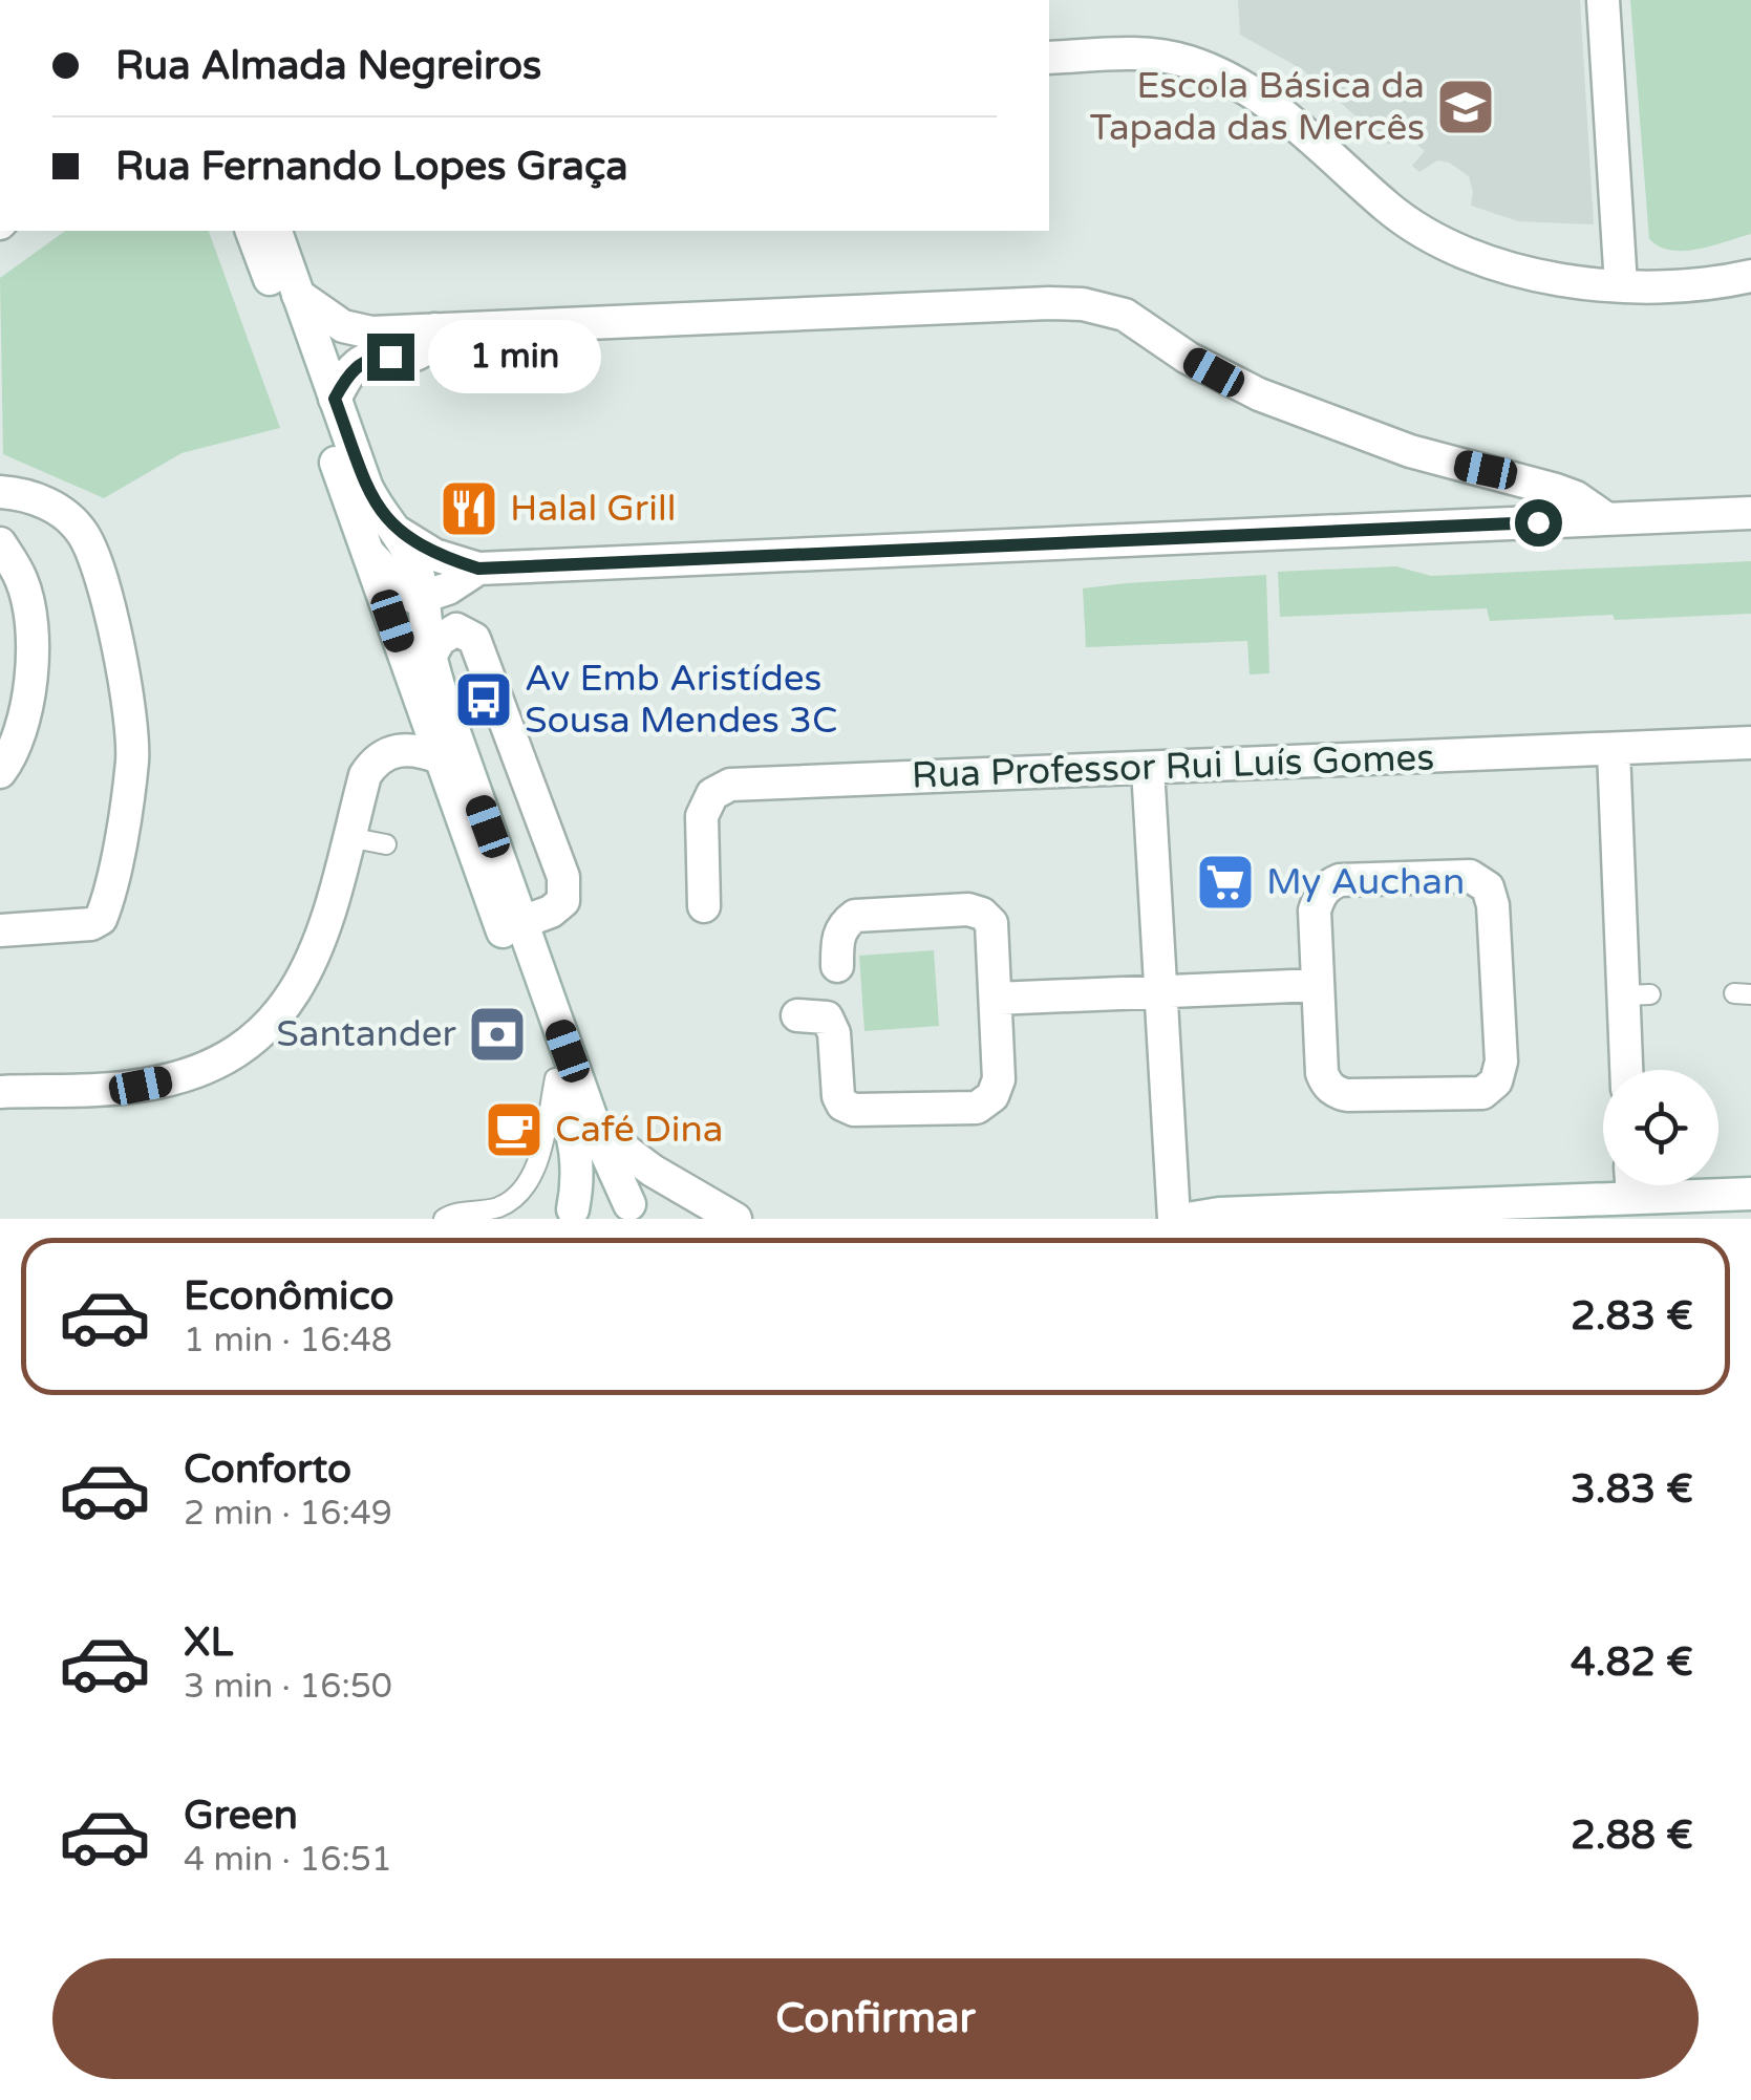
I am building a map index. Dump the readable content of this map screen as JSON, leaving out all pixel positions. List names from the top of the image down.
{
  "streets": {
    "street": ["Rua Professor Rui Luís Gomes"]
  },
  "places": {
    "school or university": ["Escola Básica da Tapada das Mercês"],
    "restaurant": ["Halal Grill"],
    "bus stop": ["Av Emb Aristídes Sousa Mendes 3C"],
    "supermarket": ["My Auchan"],
    "bank": ["Santander"],
    "cafe": ["Café Dina"]
  },
  "page": {
    "banner": ["Rua Almada Negreiros", "Rua Fernando Lopes Graça"],
    "bubble": "1 min",
    "list": [
      {
        "name": "Econômico",
        "note": "1 min · 16:48",
        "value": "2.83 €"
      },
      {
        "name": "Conforto",
        "note": "2 min · 16:49",
        "value": "3.83 €"
      },
      {
        "name": "XL",
        "note": "3 min · 16:50",
        "value": "4.82 €"
      },
      {
        "name": "Green",
        "note": "4 min · 16:51",
        "value": "2.88 €"
      }
    ],
    "buttons": "Confirmar"
  }
}
